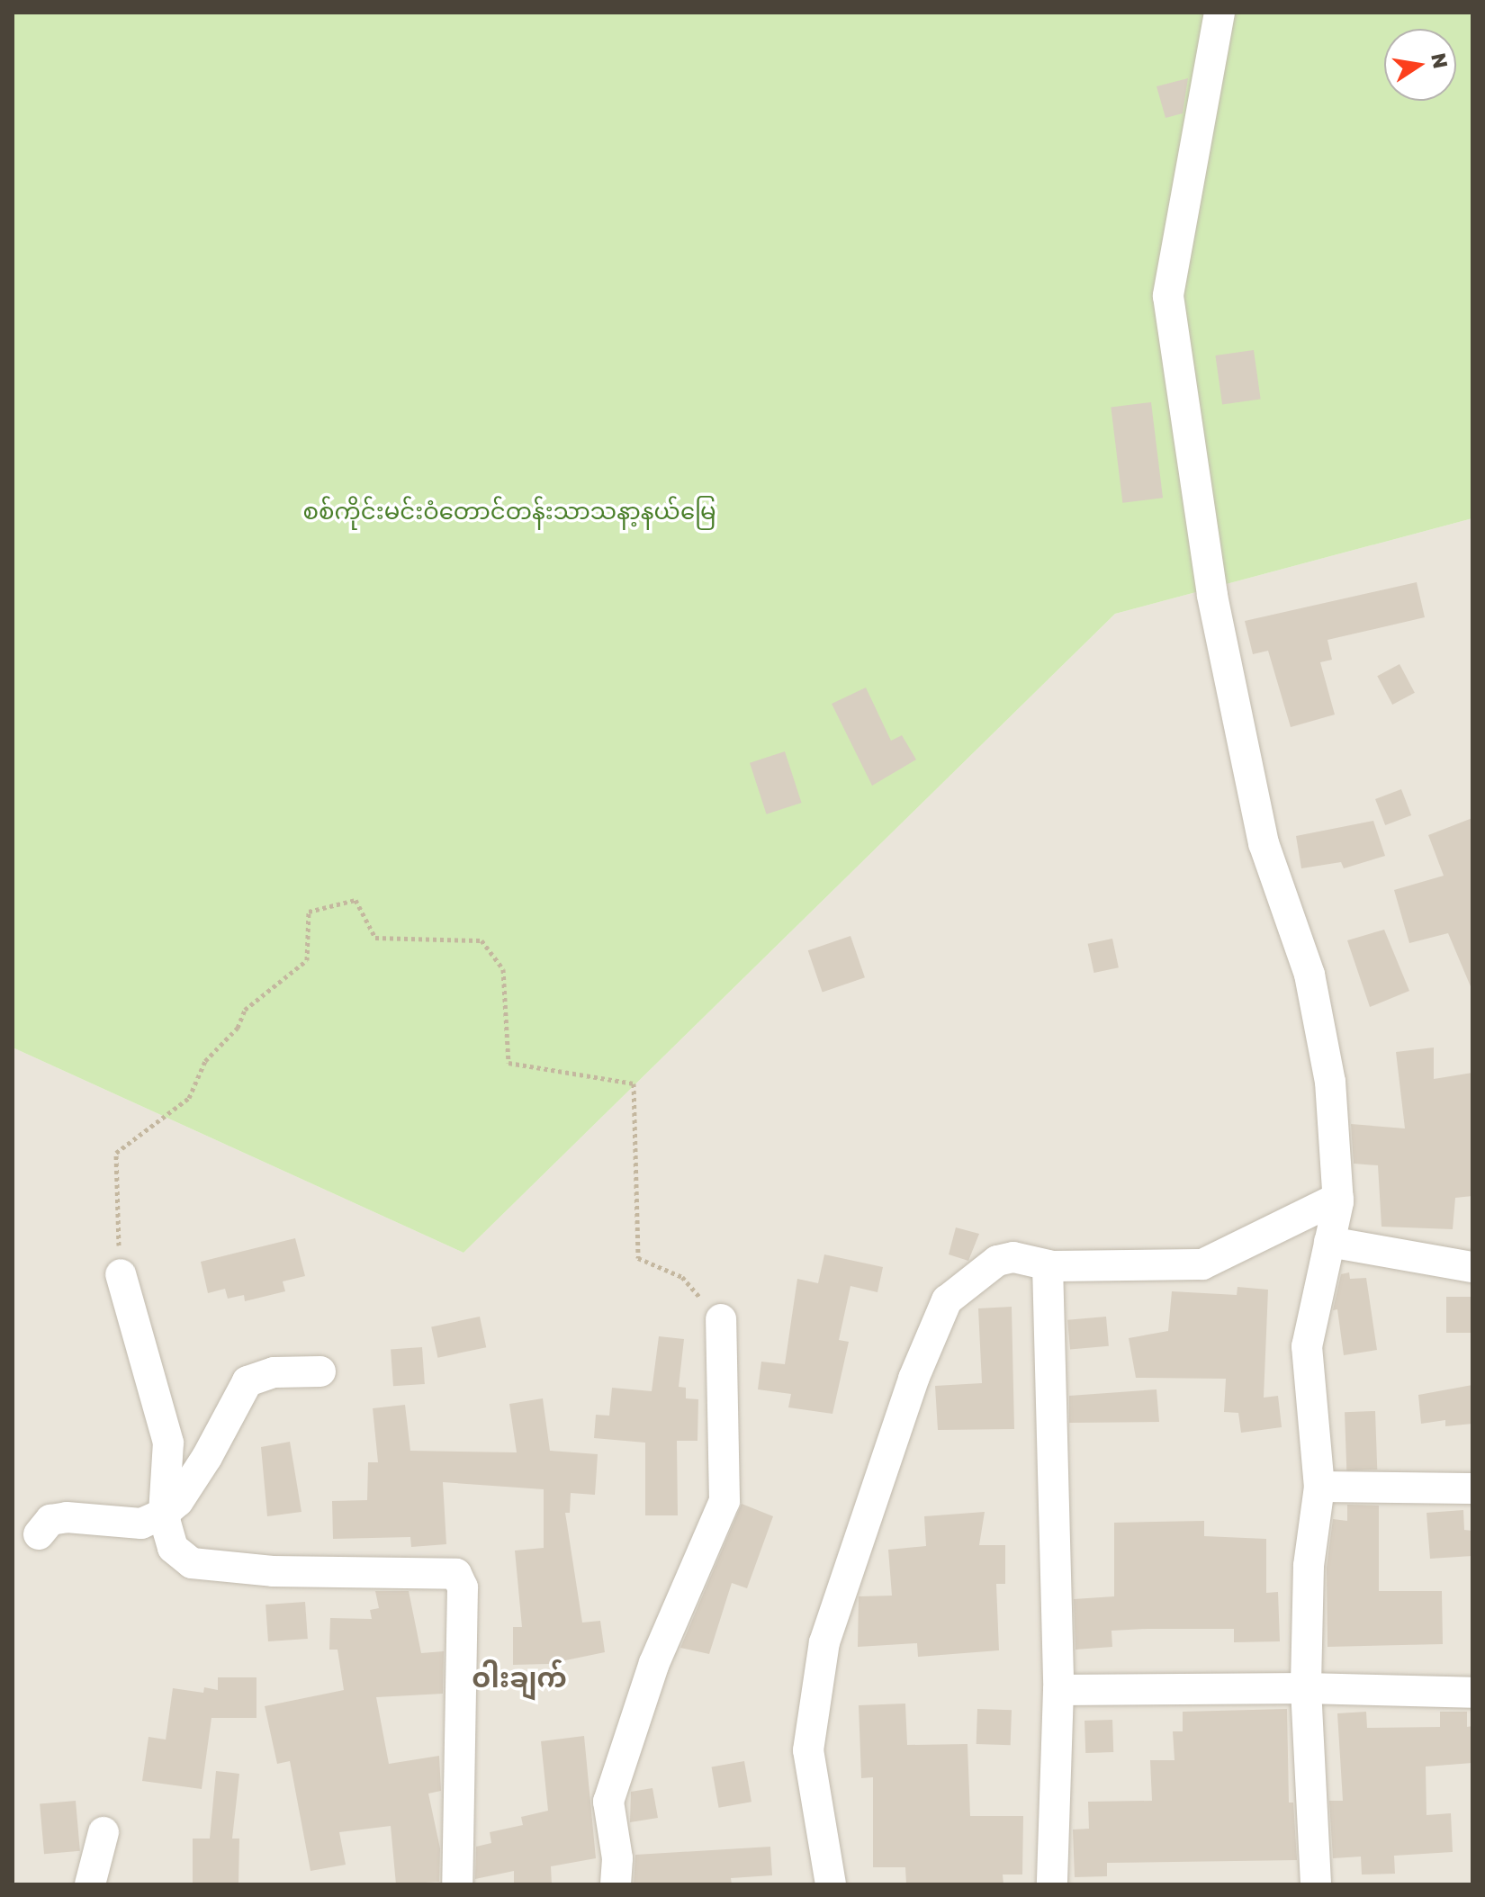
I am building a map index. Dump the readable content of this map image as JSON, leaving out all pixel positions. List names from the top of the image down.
{
  "districts": ["ဝါးချက်"],
  "parks": ["စစ်ကိုင်းမင်းဝံတောင်တန်းသာသနာ့နယ်မြေ"],
  "north": "right"
}
